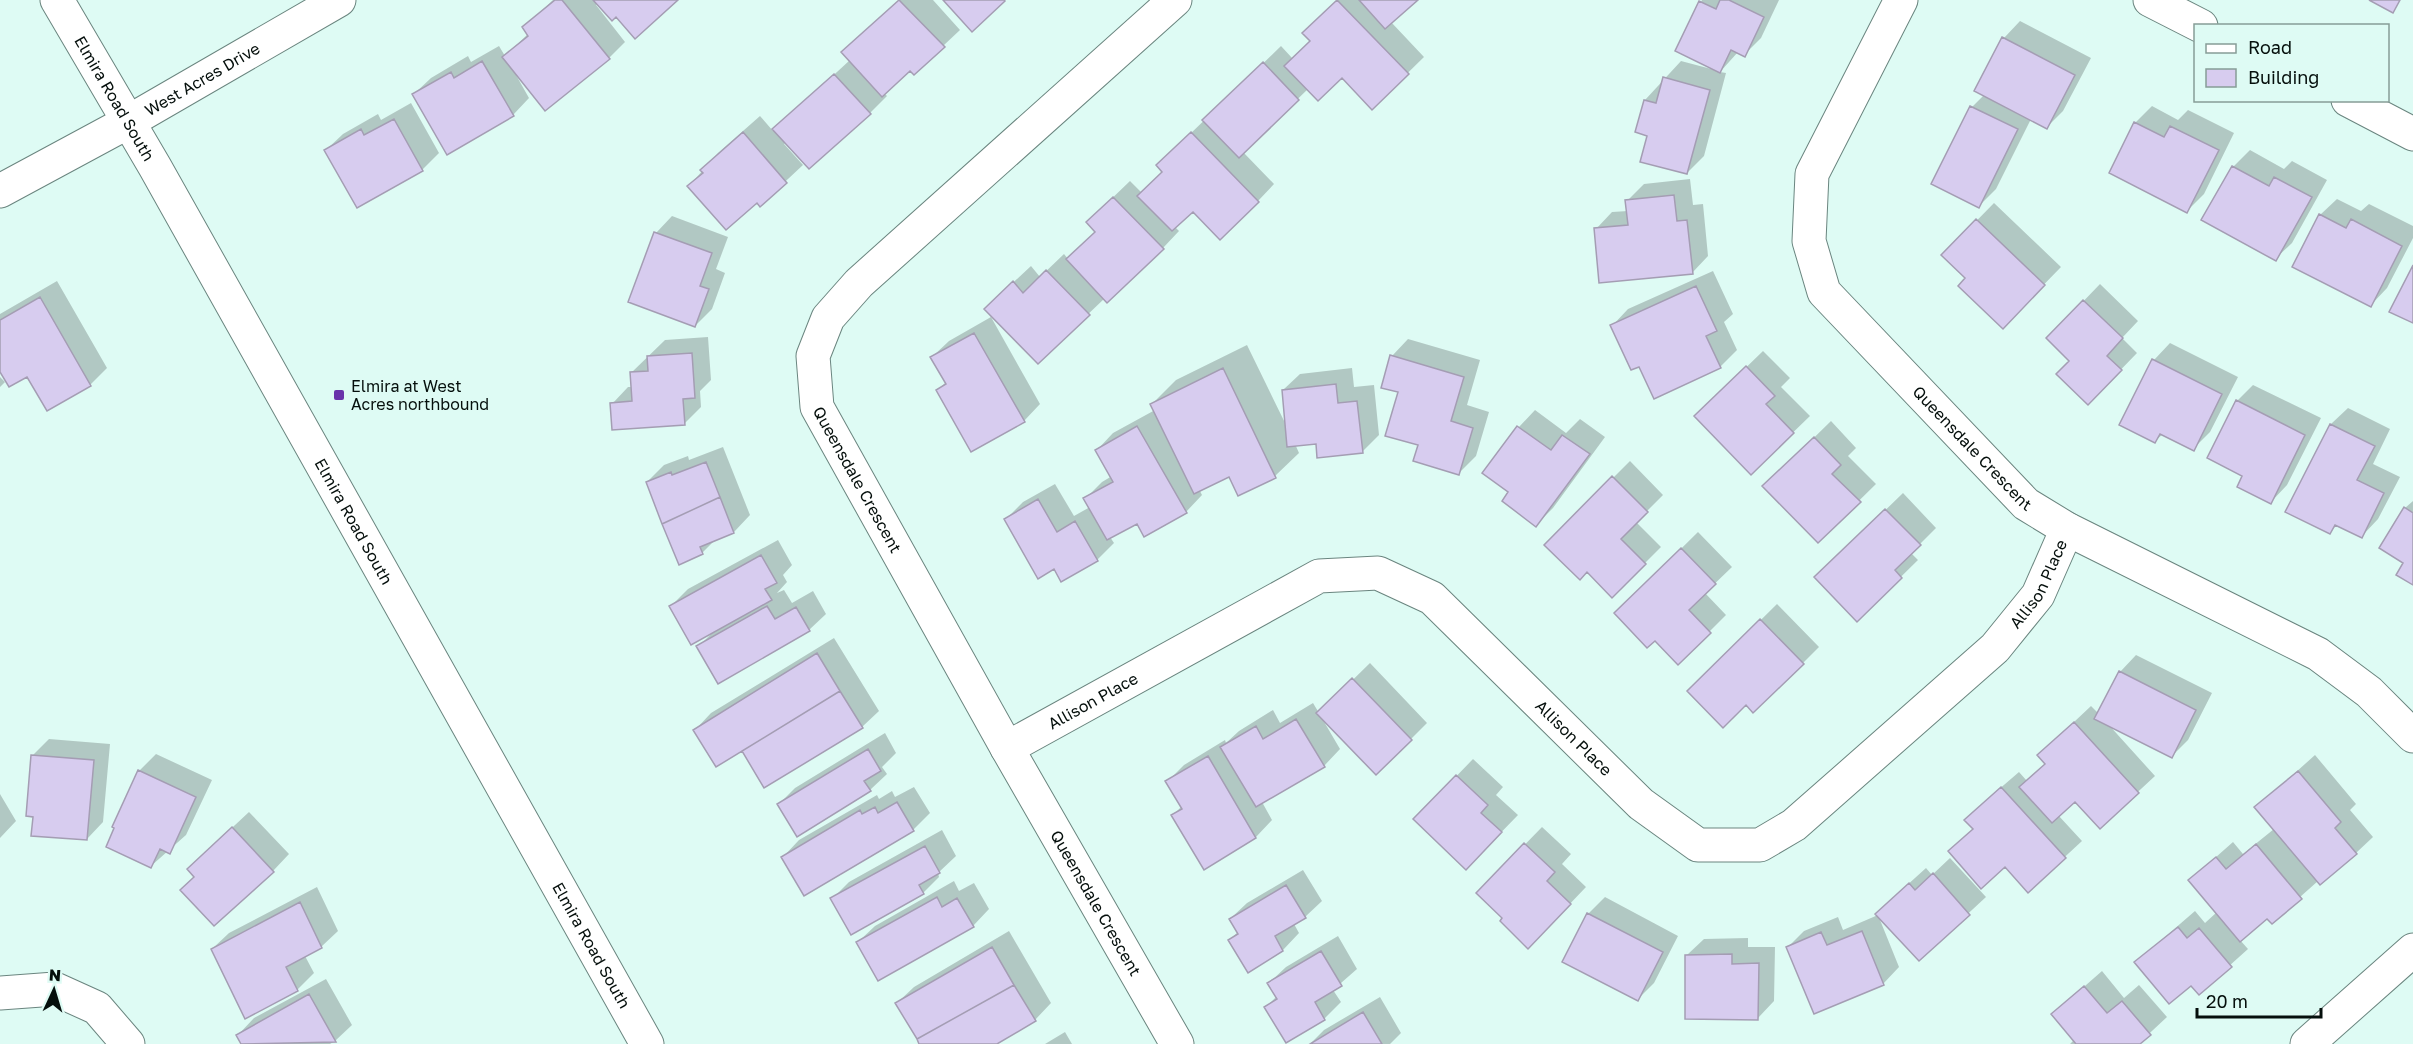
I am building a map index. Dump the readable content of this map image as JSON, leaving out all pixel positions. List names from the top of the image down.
{
  "streets": {
    "street": [
      "West Acres Drive",
      "Elmira Road South",
      "Queensdale Crescent",
      "Allison Place"
    ]
  },
  "crossings": [
    ["West Acres Drive", "Elmira Road South"],
    ["Queensdale Crescent", "Allison Place"]
  ],
  "places": {
    "transit": ["Elmira at West Acres northbound"]
  },
  "legend": ["Road", "Building"],
  "scale_bar": "20 m",
  "north": "top"
}
